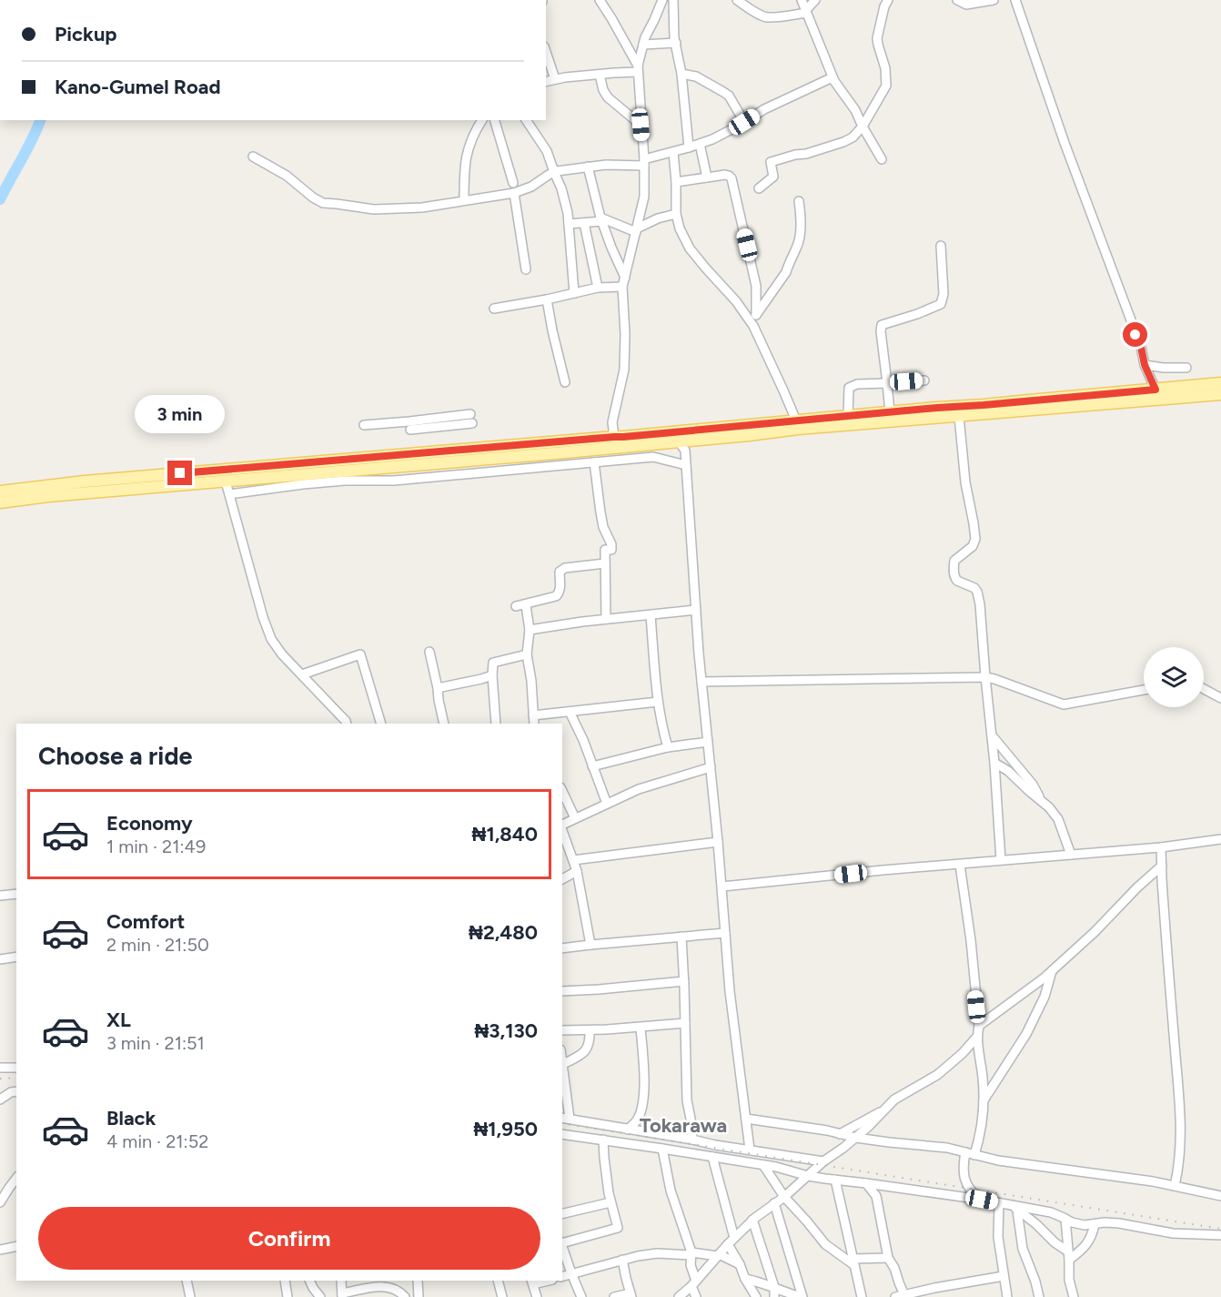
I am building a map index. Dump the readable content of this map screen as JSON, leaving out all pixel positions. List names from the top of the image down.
{
  "districts": ["Tokarawa"],
  "page": {
    "banner": ["Pickup", "Kano-Gumel Road"],
    "bubble": "3 min",
    "heading": "Choose a ride",
    "list": [
      {
        "name": "Economy",
        "note": "1 min · 21:49",
        "value": "₦1,840"
      },
      {
        "name": "Comfort",
        "note": "2 min · 21:50",
        "value": "₦2,480"
      },
      {
        "name": "XL",
        "note": "3 min · 21:51",
        "value": "₦3,130"
      },
      {
        "name": "Black",
        "note": "4 min · 21:52",
        "value": "₦1,950"
      }
    ],
    "buttons": "Confirm"
  }
}
